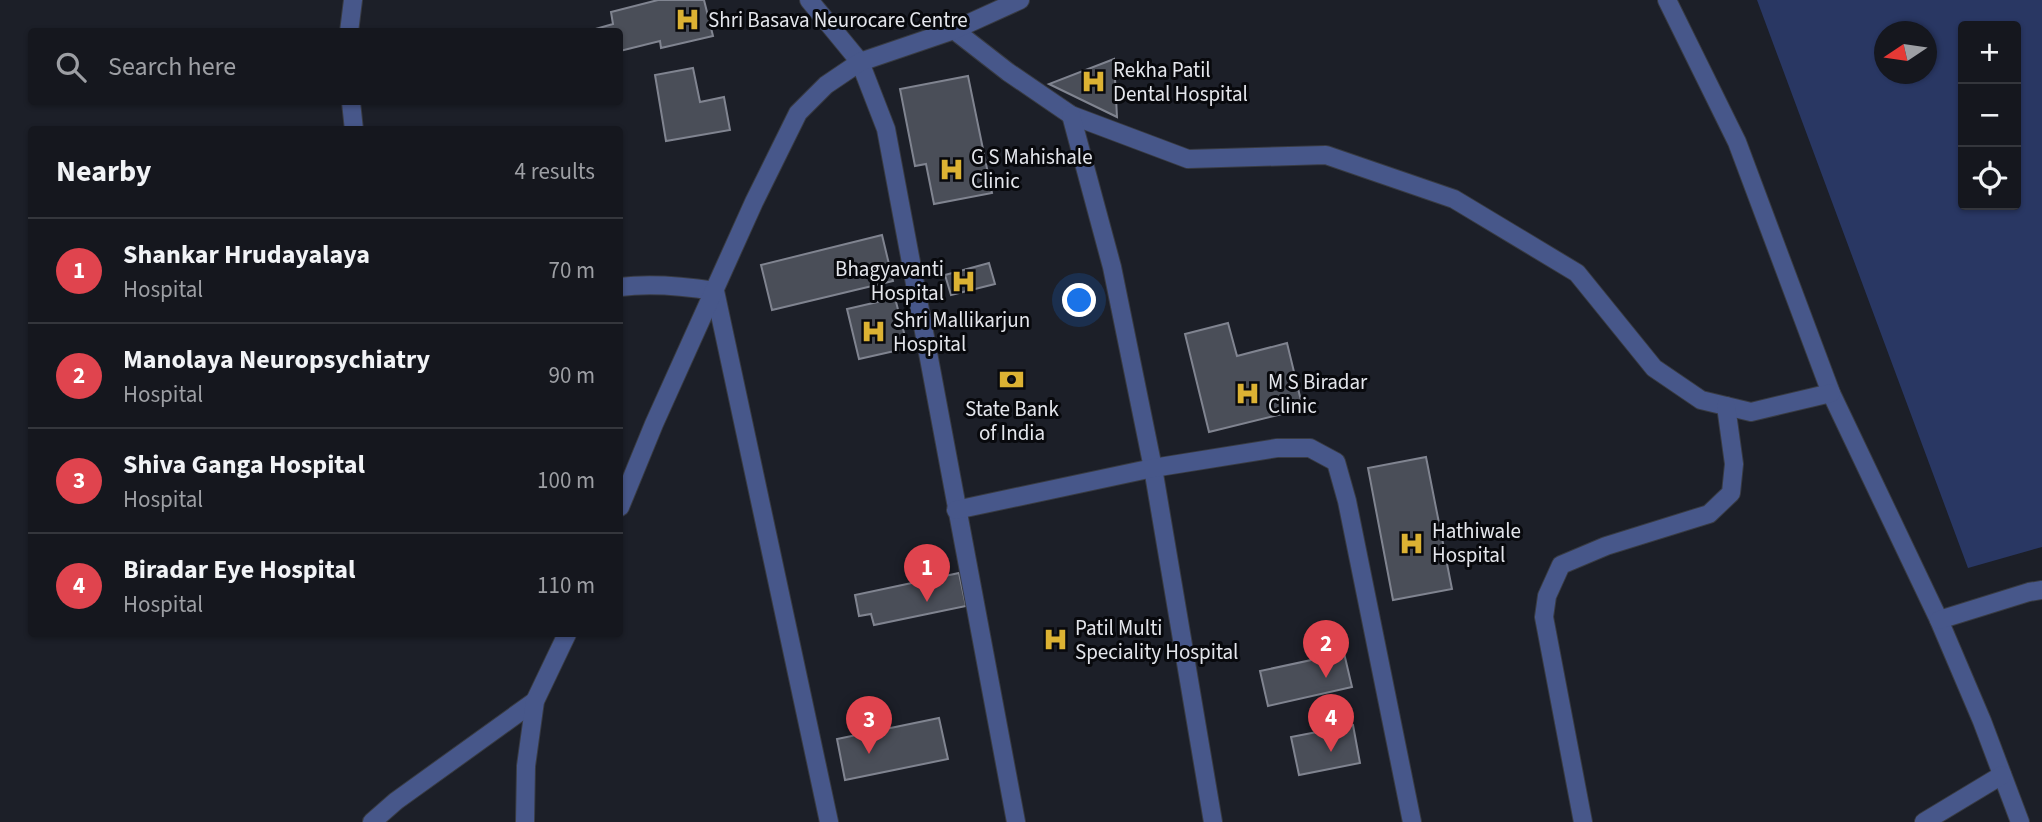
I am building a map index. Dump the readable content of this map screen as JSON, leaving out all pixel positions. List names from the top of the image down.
{
  "places": {
    "hospital": [
      "Shri Basava Neurocare Centre",
      "Rekha Patil Dental Hospital",
      "G S Mahishale Clinic",
      "Bhagyavanti Hospital",
      "Shri Mallikarjun Hospital",
      "M S Biradar Clinic",
      "Hathiwale Hospital",
      "Patil Multi Speciality Hospital"
    ],
    "bank": ["State Bank of India"]
  },
  "north": "left",
  "page": {
    "map_buttons": ["+", "−"],
    "search": "Search here",
    "heading": ["Nearby", "4 results"],
    "list": [
      {
        "mark": "1",
        "name": "Shankar Hrudayalaya",
        "note": "Hospital",
        "value": "70 m"
      },
      {
        "mark": "2",
        "name": "Manolaya Neuropsychiatry",
        "note": "Hospital",
        "value": "90 m"
      },
      {
        "mark": "3",
        "name": "Shiva Ganga Hospital",
        "note": "Hospital",
        "value": "100 m"
      },
      {
        "mark": "4",
        "name": "Biradar Eye Hospital",
        "note": "Hospital",
        "value": "110 m"
      }
    ],
    "pins": [
      "1",
      "2",
      "4",
      "3"
    ]
  }
}
